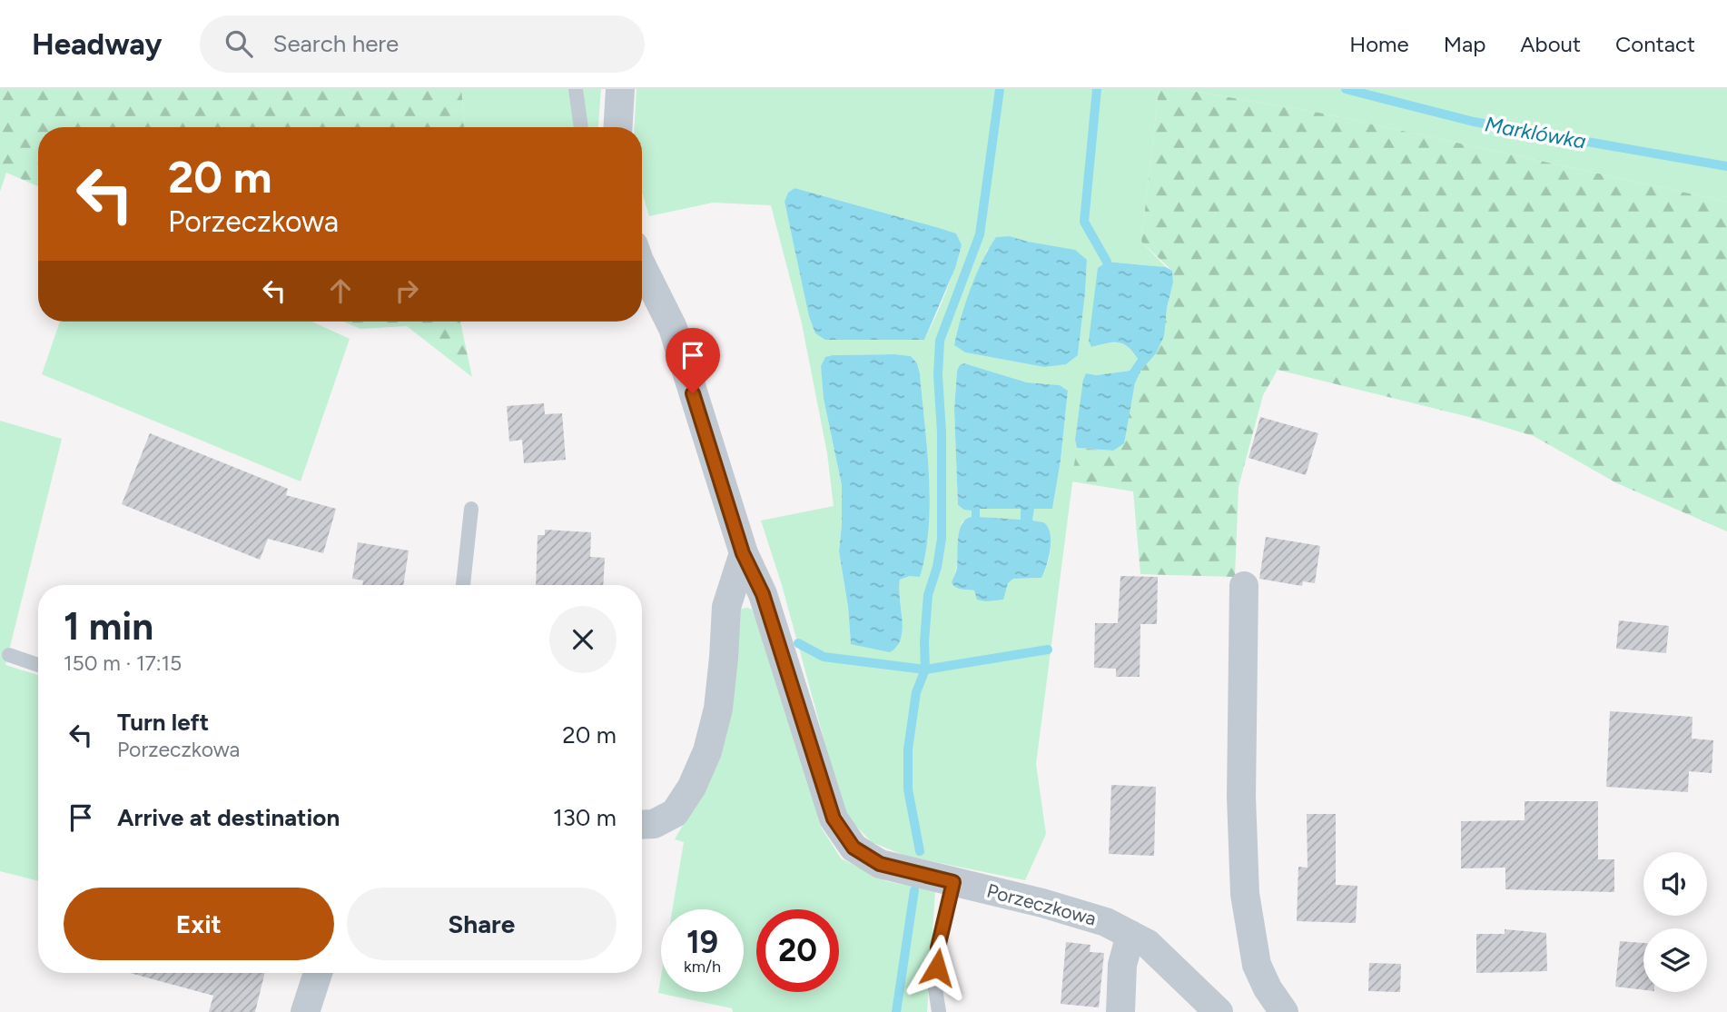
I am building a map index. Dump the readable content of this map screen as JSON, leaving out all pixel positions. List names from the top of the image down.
{
  "streets": {
    "street": ["Porzeczkowa"]
  },
  "water": ["Marklówka"],
  "page": {
    "header": "Headway",
    "search": "Search here",
    "nav": [
      "Home",
      "Map",
      "About",
      "Contact"
    ],
    "turn": ["20 m", "Porzeczkowa"],
    "heading": ["1 min", "150 m · 17:15"],
    "list": [
      {
        "name": "Turn left",
        "note": "Porzeczkowa",
        "value": "20 m"
      },
      {
        "name": "Arrive at destination",
        "value": "130 m"
      }
    ],
    "buttons": ["Exit", "Share"],
    "speed": "19 km/h",
    "limit": "20"
  }
}
